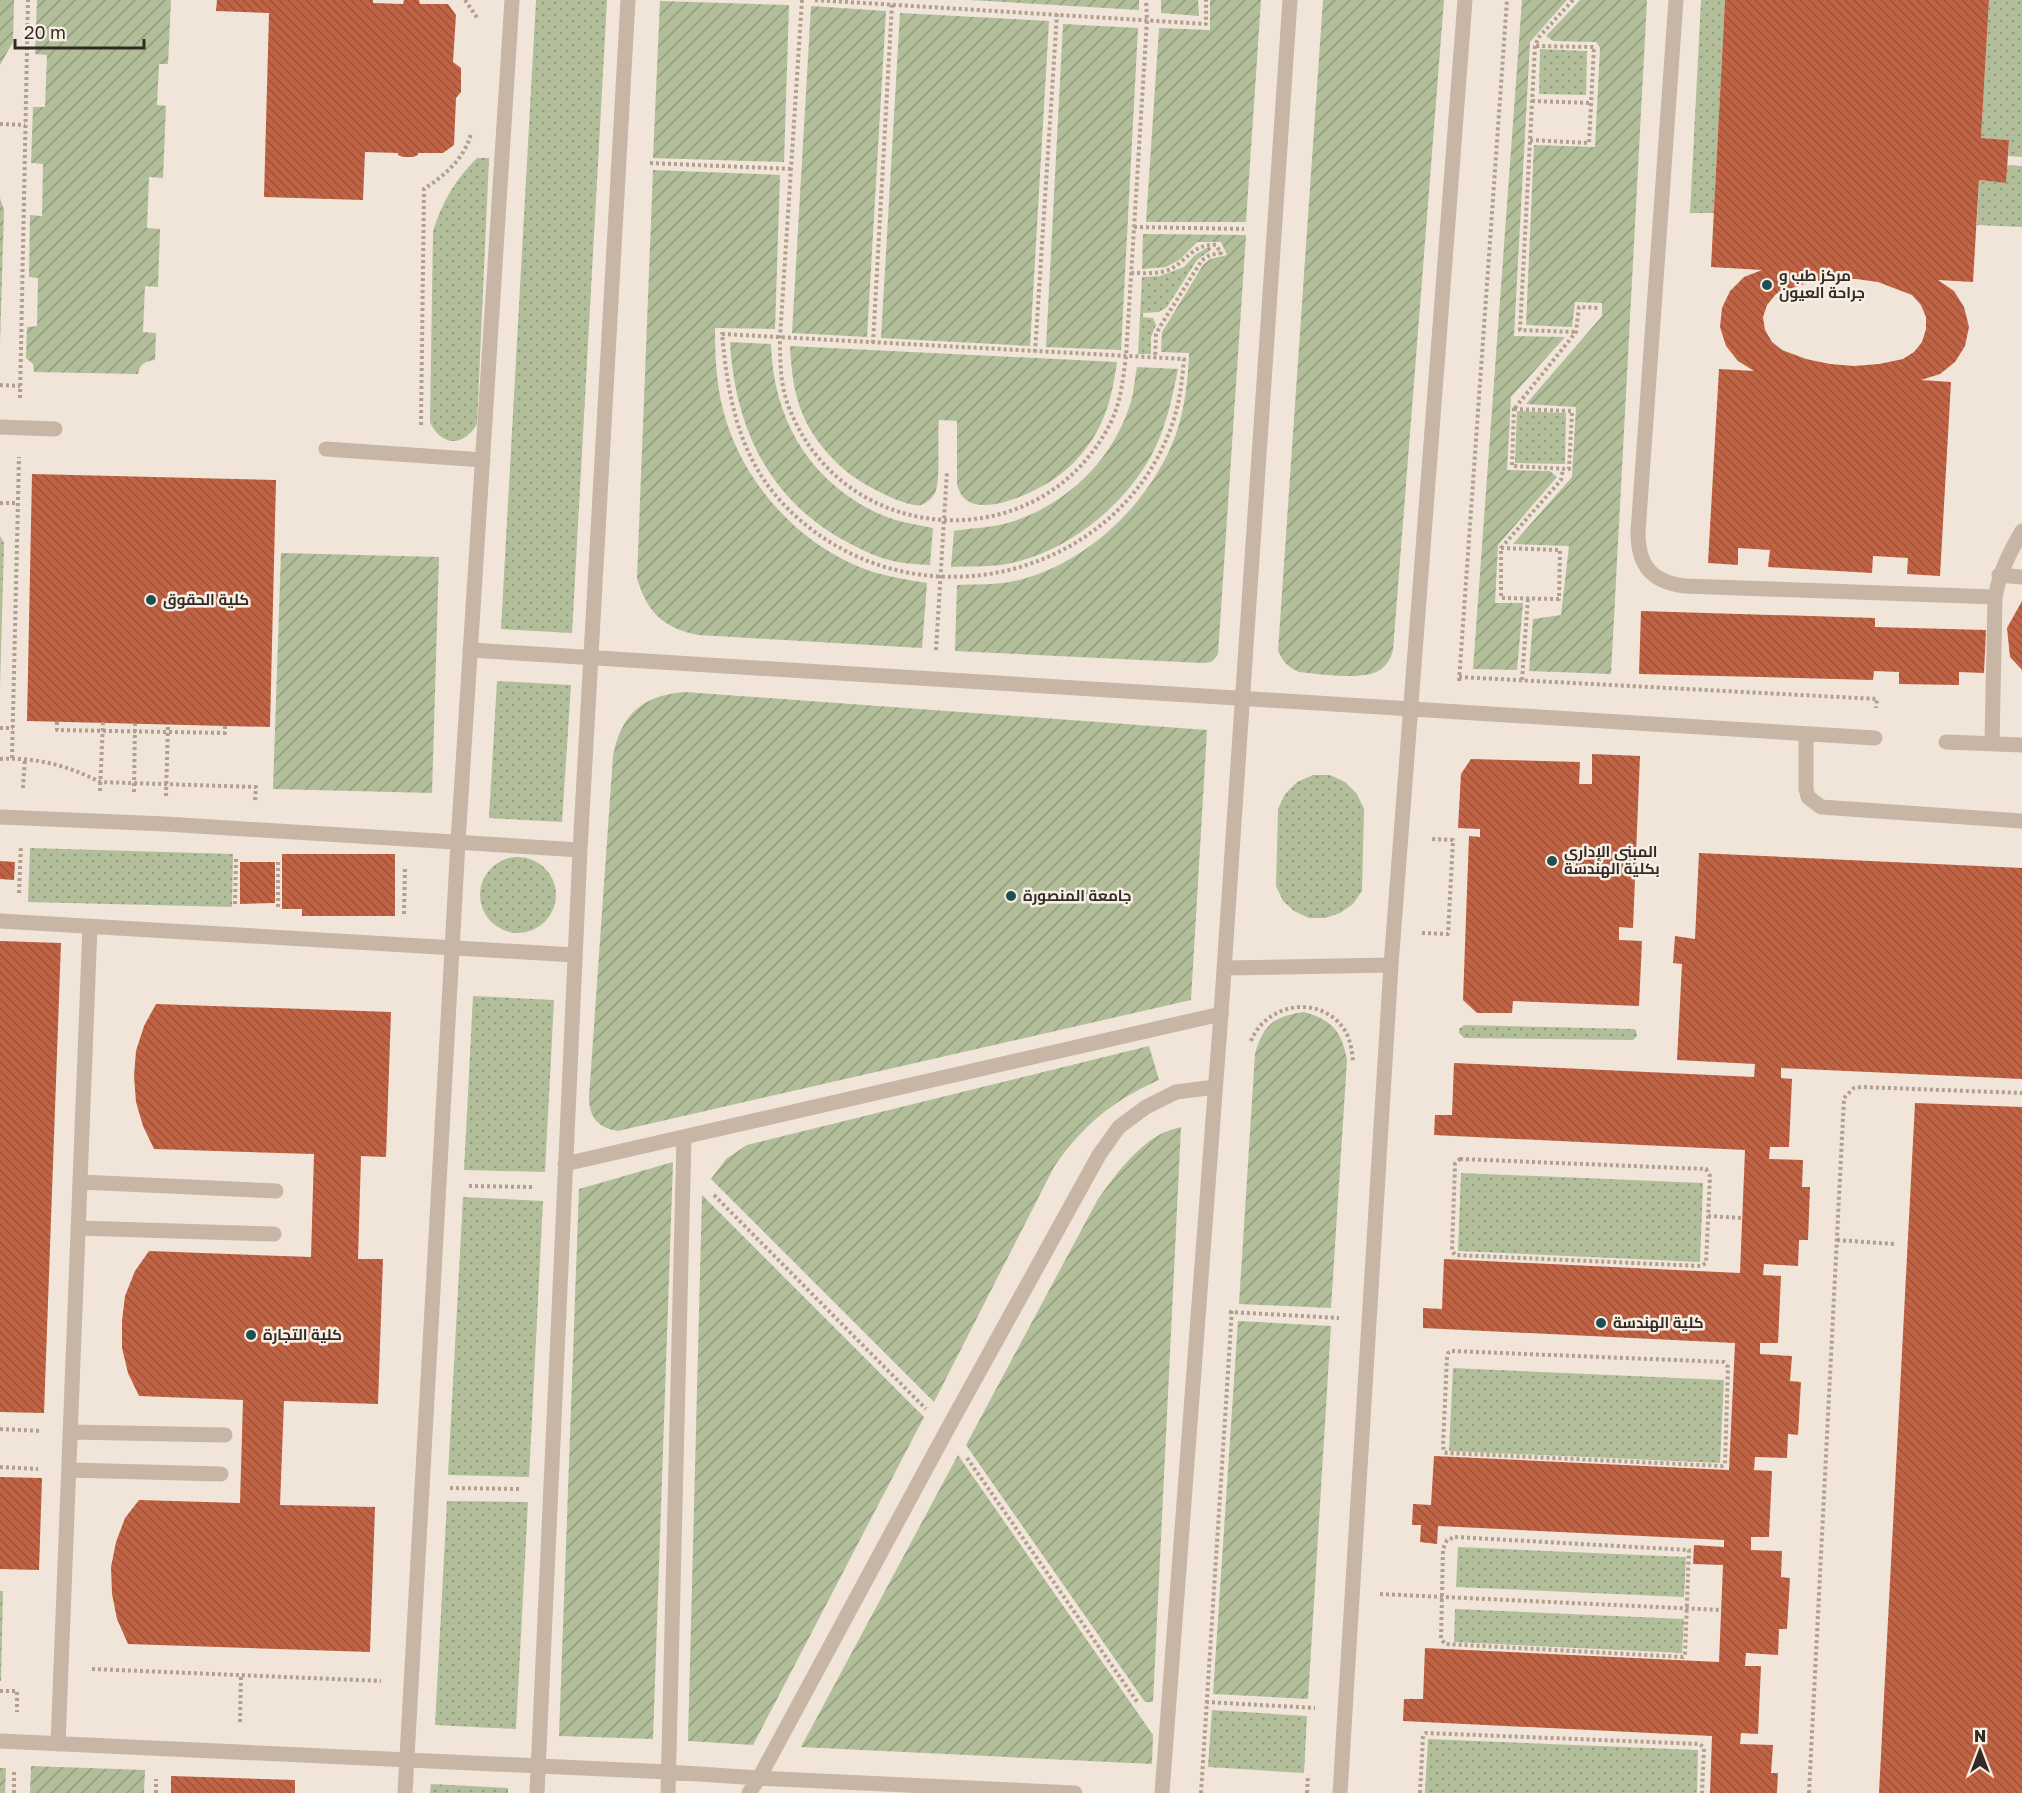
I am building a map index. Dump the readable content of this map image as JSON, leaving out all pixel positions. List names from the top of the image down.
{
  "places": [
    "مركز طب و جراحة العيون",
    "كلية الحقوق",
    "المبنى الإداري بكلية الهندسة",
    "جامعة المنصورة",
    "كلية الهندسة",
    "كلية التجارة"
  ],
  "scale_bar": "20 m",
  "north": "top"
}
